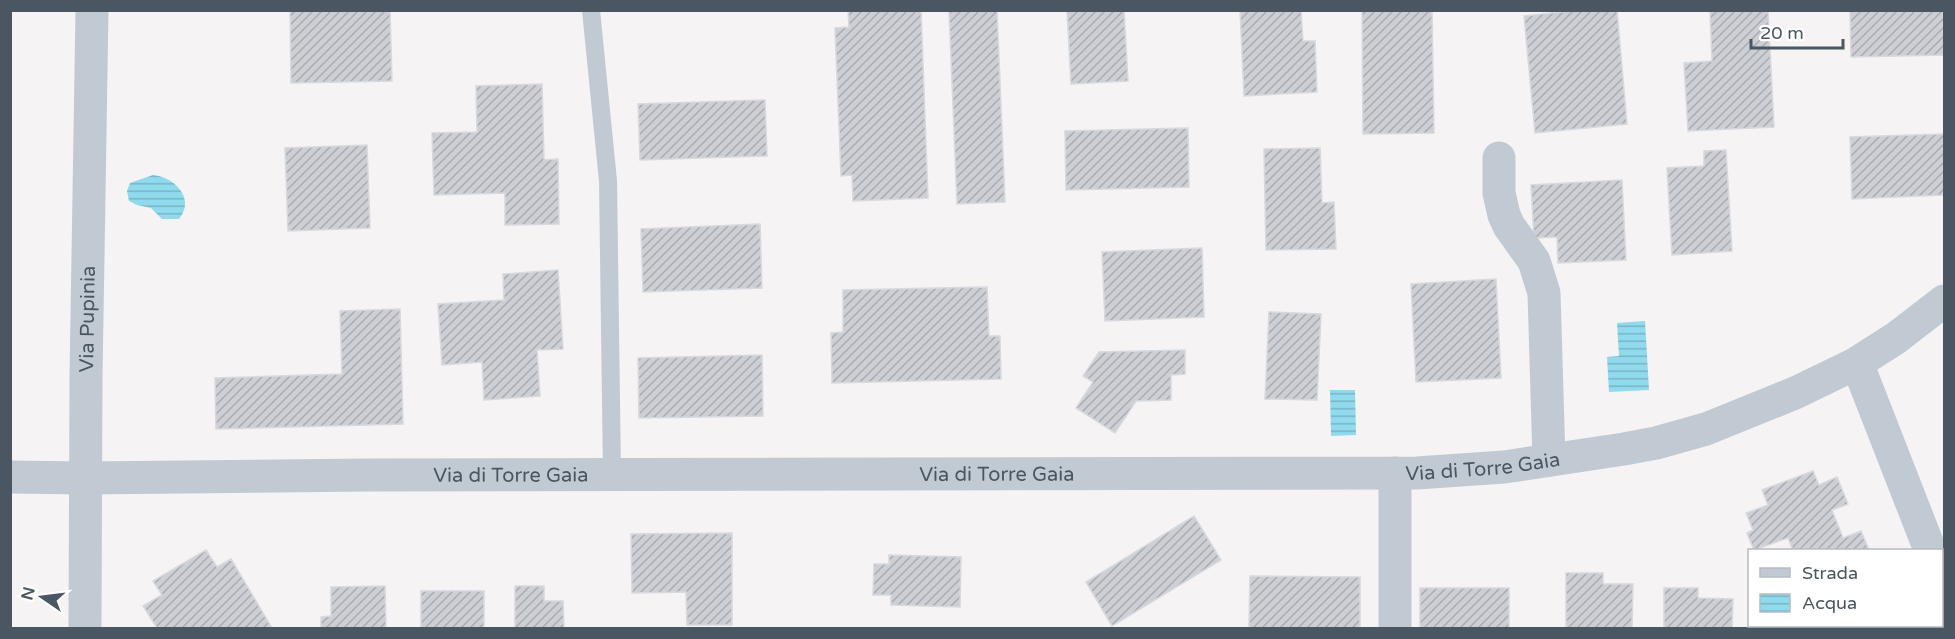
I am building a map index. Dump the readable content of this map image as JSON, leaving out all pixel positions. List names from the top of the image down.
{
  "streets": {
    "street": ["Via Pupinia", "Via di Torre Gaia"]
  },
  "crossings": [
    ["Via Pupinia", "Via di Torre Gaia"]
  ],
  "legend": ["Strada", "Acqua"],
  "scale_bar": "20 m",
  "north": "left"
}
